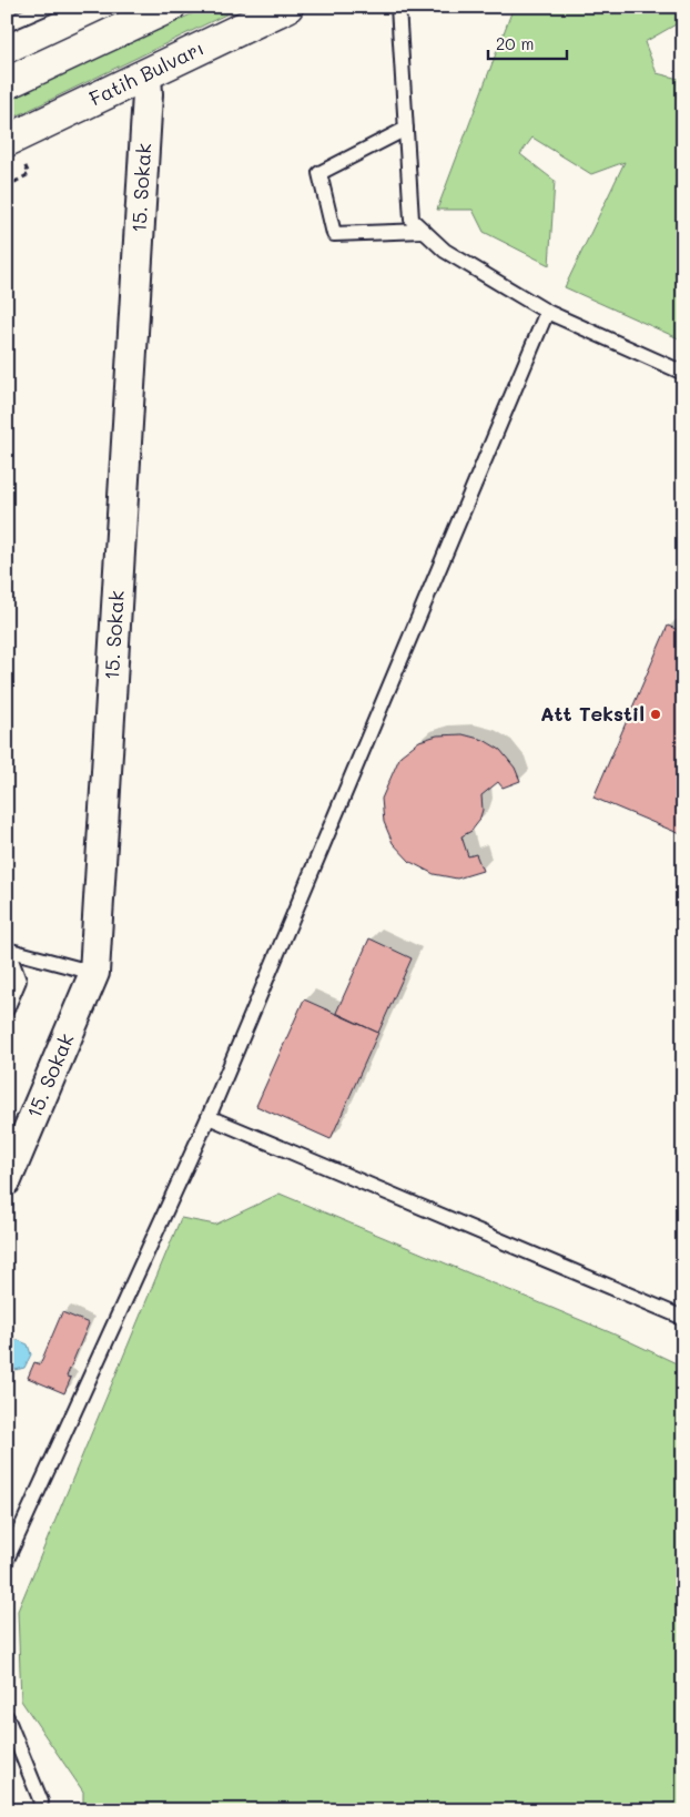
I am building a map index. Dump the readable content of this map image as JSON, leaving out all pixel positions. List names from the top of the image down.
{
  "streets": {
    "main road": ["Fatih Bulvarı"],
    "street": ["15. Sokak"]
  },
  "crossings": [
    ["Fatih Bulvarı", "15. Sokak"]
  ],
  "places": ["Att Tekstil"],
  "scale_bar": "20 m"
}
